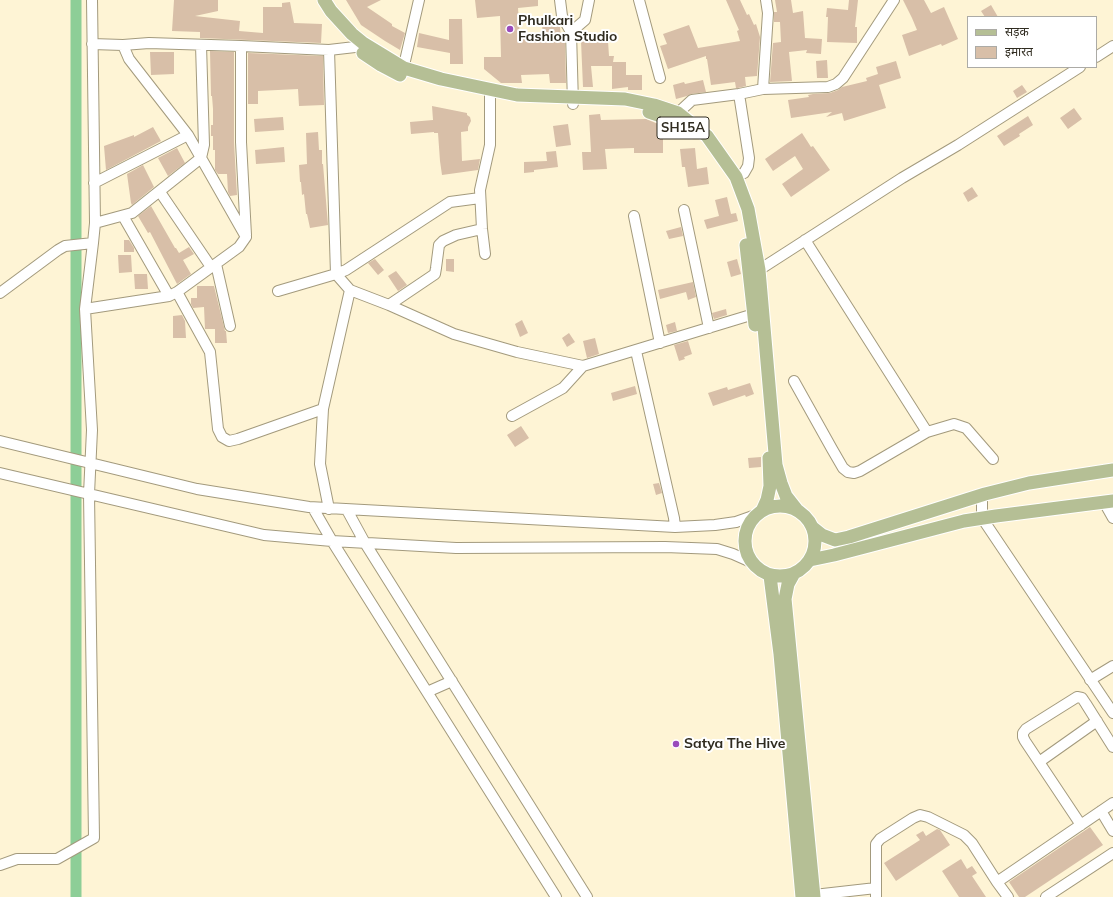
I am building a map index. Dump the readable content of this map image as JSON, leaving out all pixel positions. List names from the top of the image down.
{
  "streets": {
    "main road": ["SH15A"]
  },
  "places": ["Phulkari Fashion Studio", "Satya The Hive"],
  "legend": ["सड़क", "इमारत"]
}
